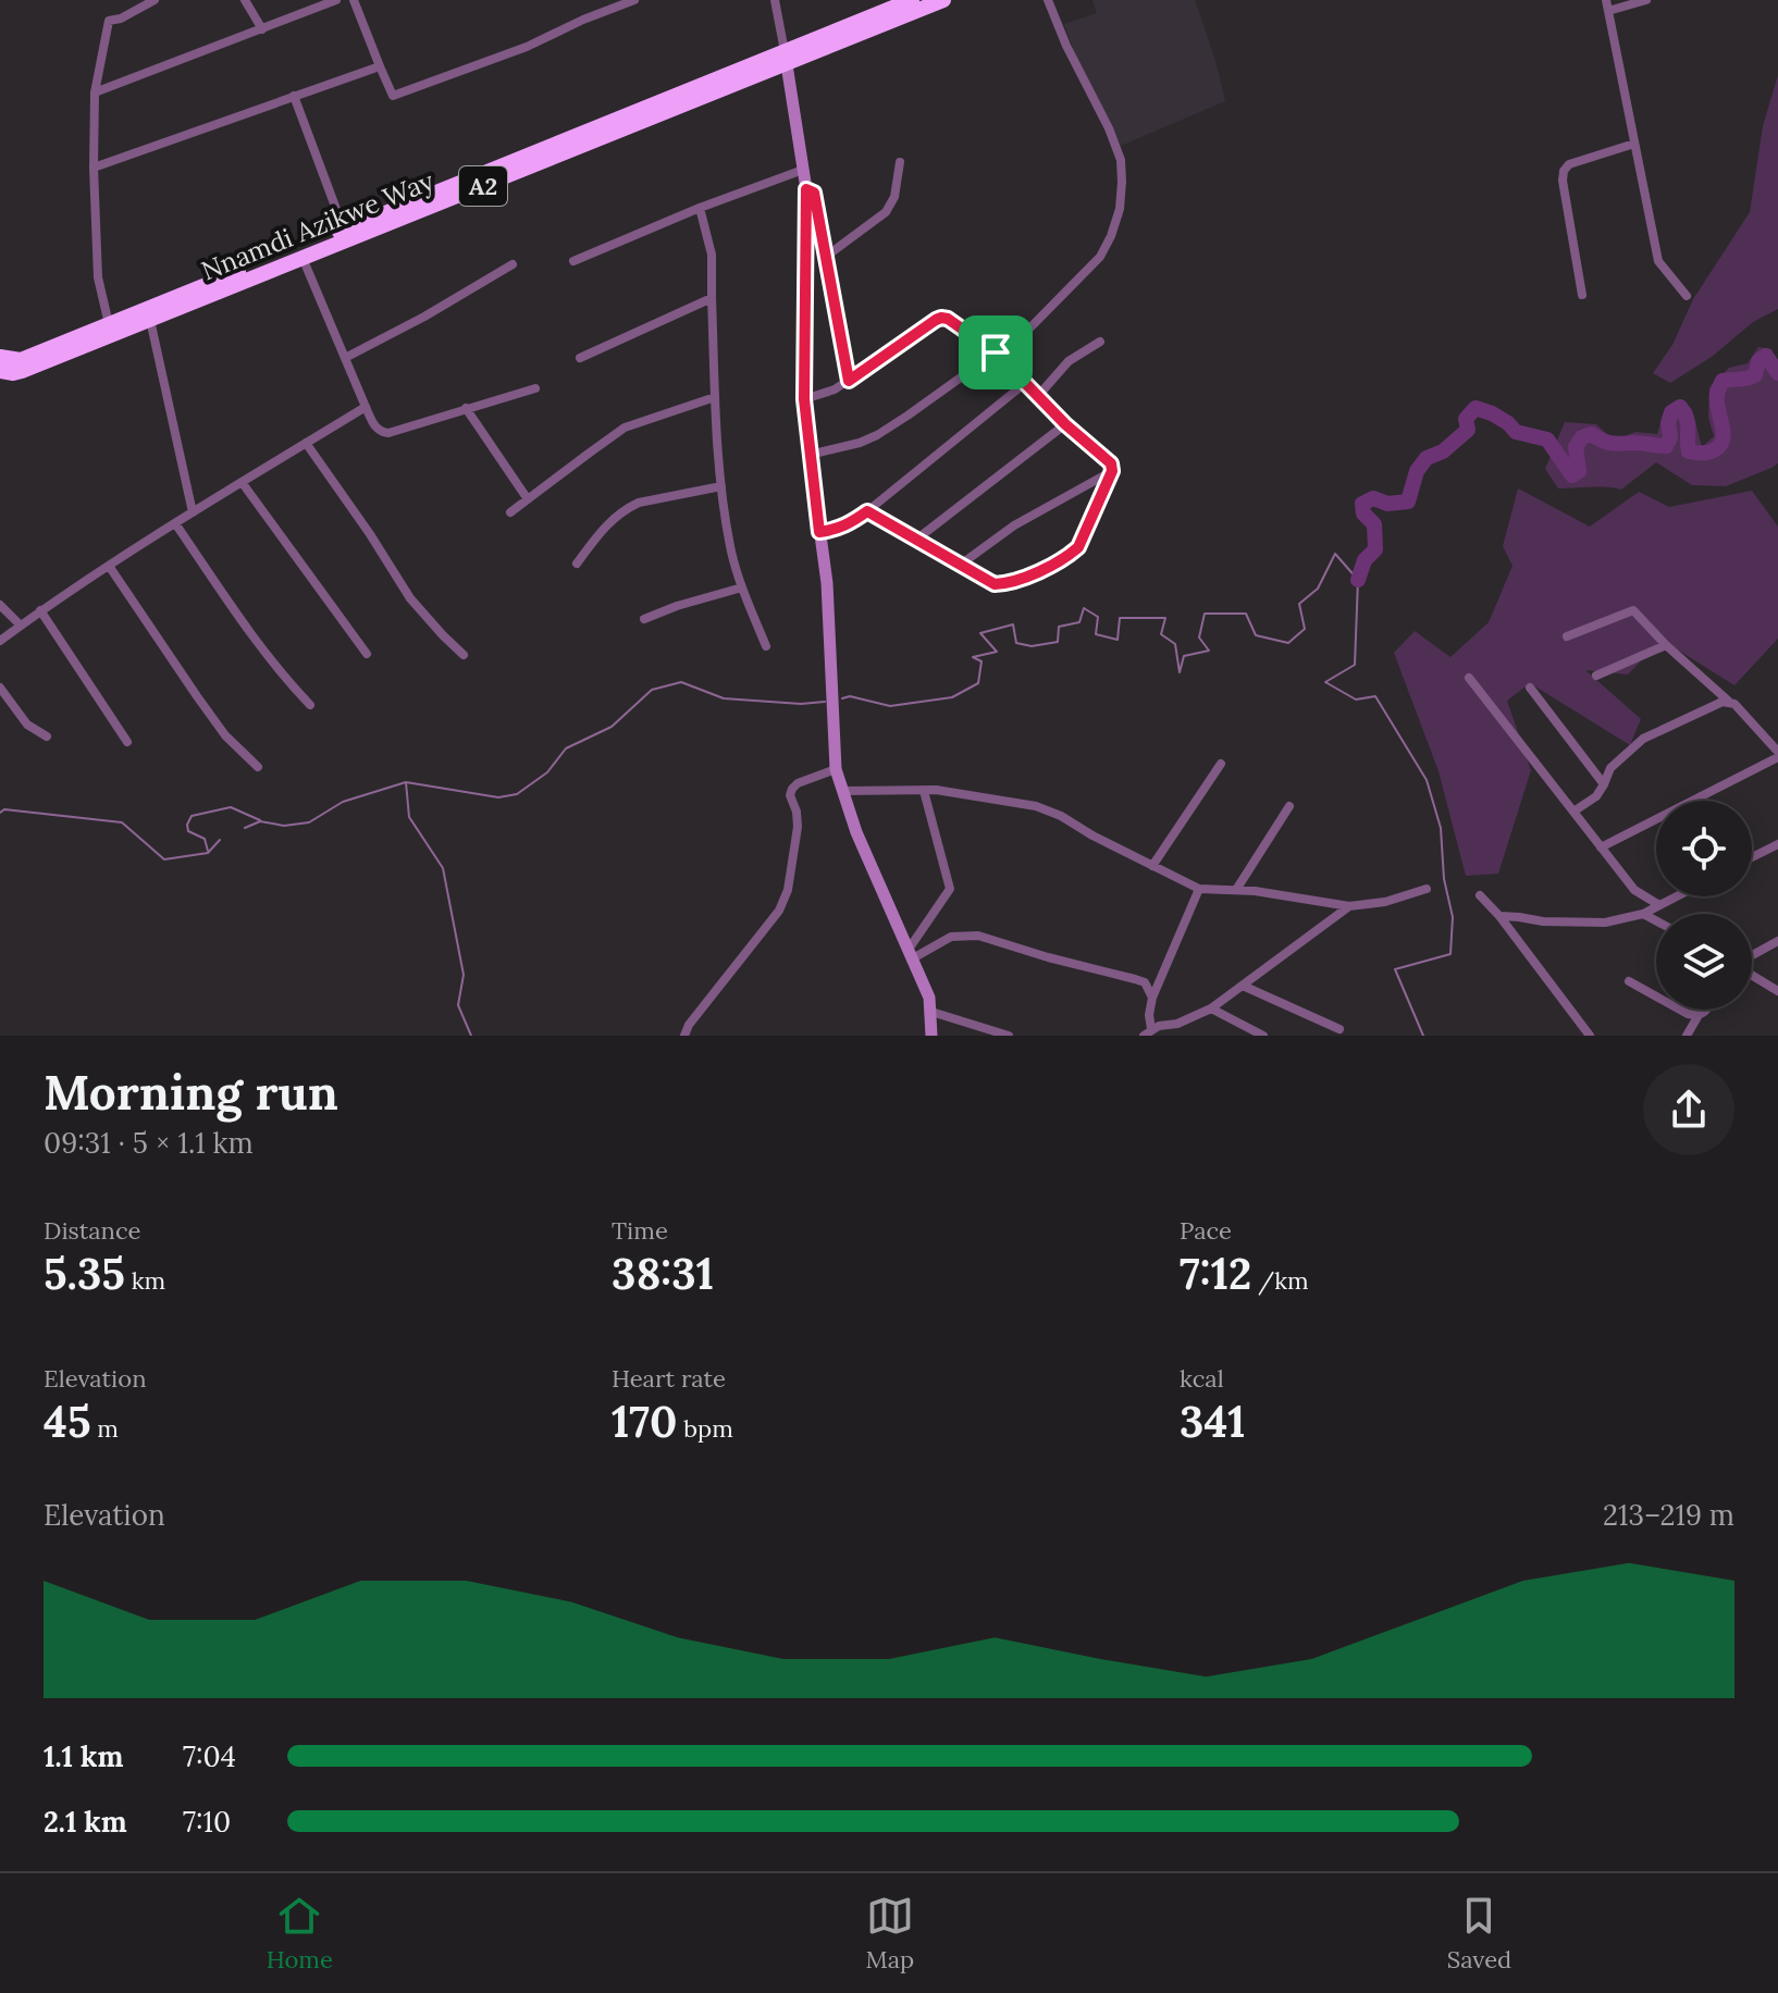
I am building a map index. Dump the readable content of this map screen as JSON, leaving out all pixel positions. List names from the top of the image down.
{
  "streets": {
    "highway": ["A2", "Nnamdi Azikwe Way"]
  },
  "page": {
    "heading": ["Morning run", "09:31 · 5 × 1.1 km"],
    "stats": [
      ["Distance", "5.35 km"],
      ["Time", "38:31"],
      ["Pace", "7:12 /km"],
      ["Elevation", "45 m"],
      ["Heart rate", "170 bpm"],
      ["kcal", "341"]
    ],
    "chart": ["Elevation", "213–219 m"],
    "list": [
      {
        "name": "1.1 km",
        "note": "7:04"
      },
      {
        "name": "2.1 km",
        "note": "7:10"
      }
    ],
    "tabs": ["Home", "Map", "Saved"]
  }
}
